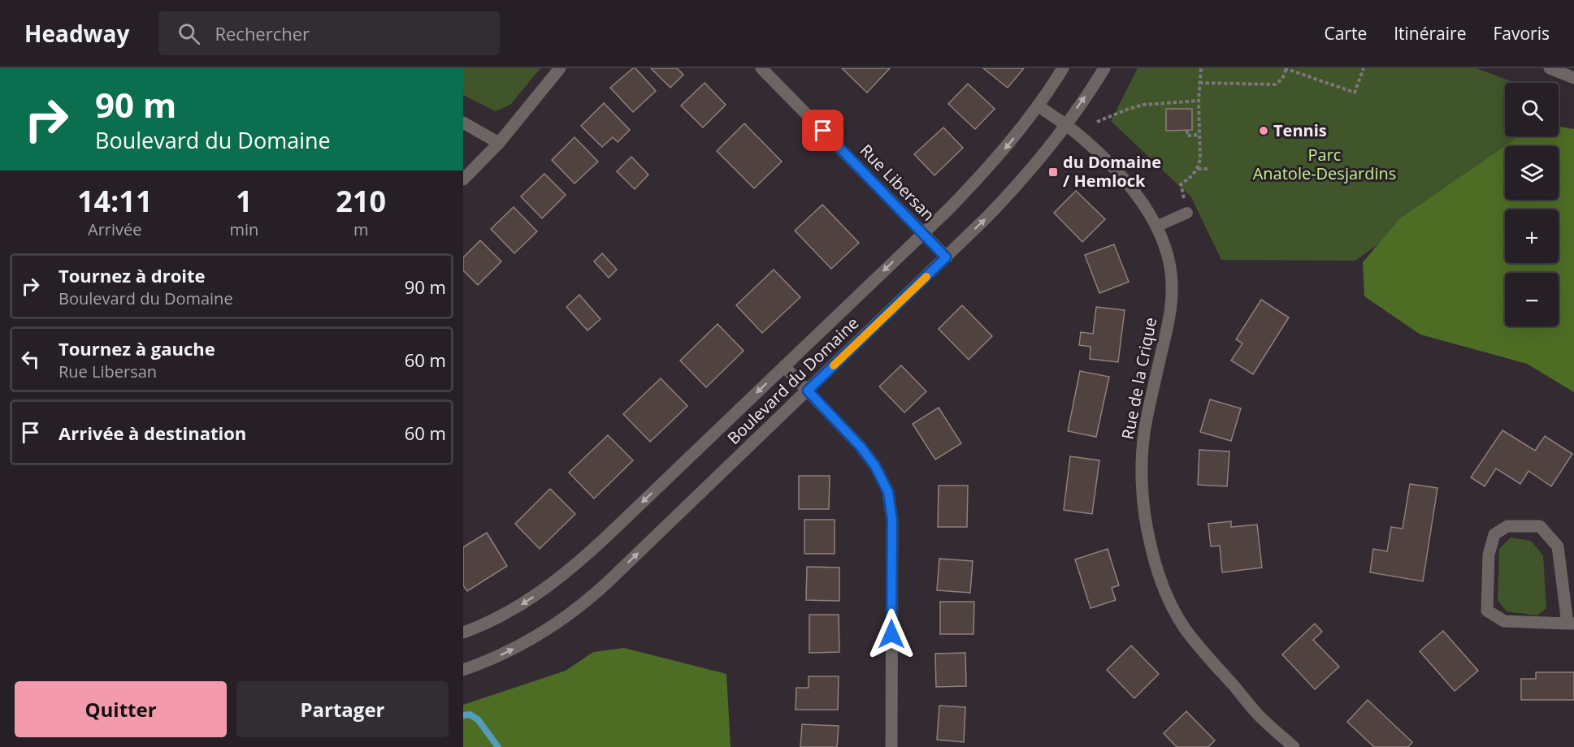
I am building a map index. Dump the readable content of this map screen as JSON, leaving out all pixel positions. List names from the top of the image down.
{
  "streets": {
    "street": ["Rue Libersan", "Rue de la Crique", "Boulevard du Domaine"]
  },
  "crossings": [
    ["Rue Libersan", "Boulevard du Domaine"],
    ["Rue de la Crique", "Boulevard du Domaine"]
  ],
  "parks": ["Parc Anatole-Desjardins"],
  "places": {
    "other": ["Tennis"],
    "transit": ["du Domaine / Hemlock"]
  },
  "page": {
    "header": "Headway",
    "search": "Rechercher",
    "nav": ["Carte", "Itinéraire", "Favoris"],
    "turn": ["90 m", "Boulevard du Domaine"],
    "map_buttons": ["+", "−"],
    "eta": [
      "14:11",
      "Arrivée",
      "1",
      "min",
      "210",
      "m"
    ],
    "list": [
      {
        "name": "Tournez à droite",
        "note": "Boulevard du Domaine",
        "value": "90 m"
      },
      {
        "name": "Tournez à gauche",
        "note": "Rue Libersan",
        "value": "60 m"
      },
      {
        "name": "Arrivée à destination",
        "value": "60 m"
      }
    ],
    "buttons": ["Quitter", "Partager"]
  }
}
